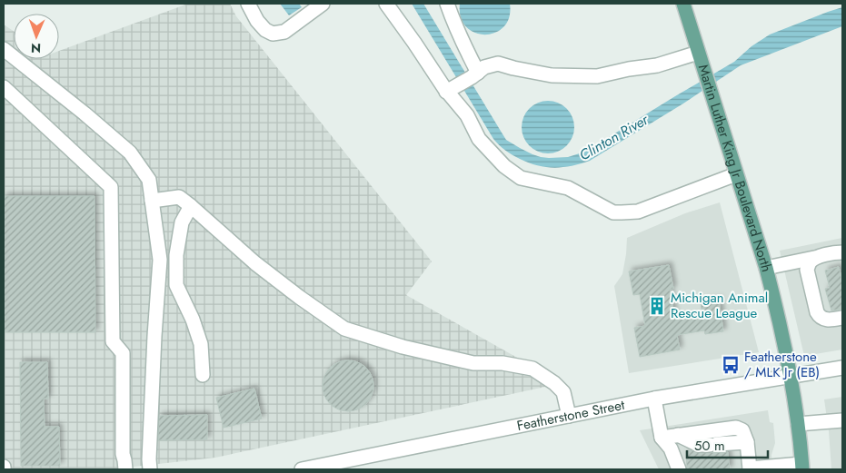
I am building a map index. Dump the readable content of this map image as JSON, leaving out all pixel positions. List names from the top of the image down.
{
  "streets": {
    "main road": ["Martin Luther King Jr Boulevard North"],
    "street": ["Featherstone Street"]
  },
  "crossings": [
    ["Martin Luther King Jr Boulevard North", "Featherstone Street"]
  ],
  "water": ["Clinton River"],
  "places": {
    "building": ["Michigan Animal Rescue League"],
    "bus stop": ["Featherstone / MLK Jr (EB)"]
  },
  "scale_bar": "50 m",
  "north": "bottom"
}
